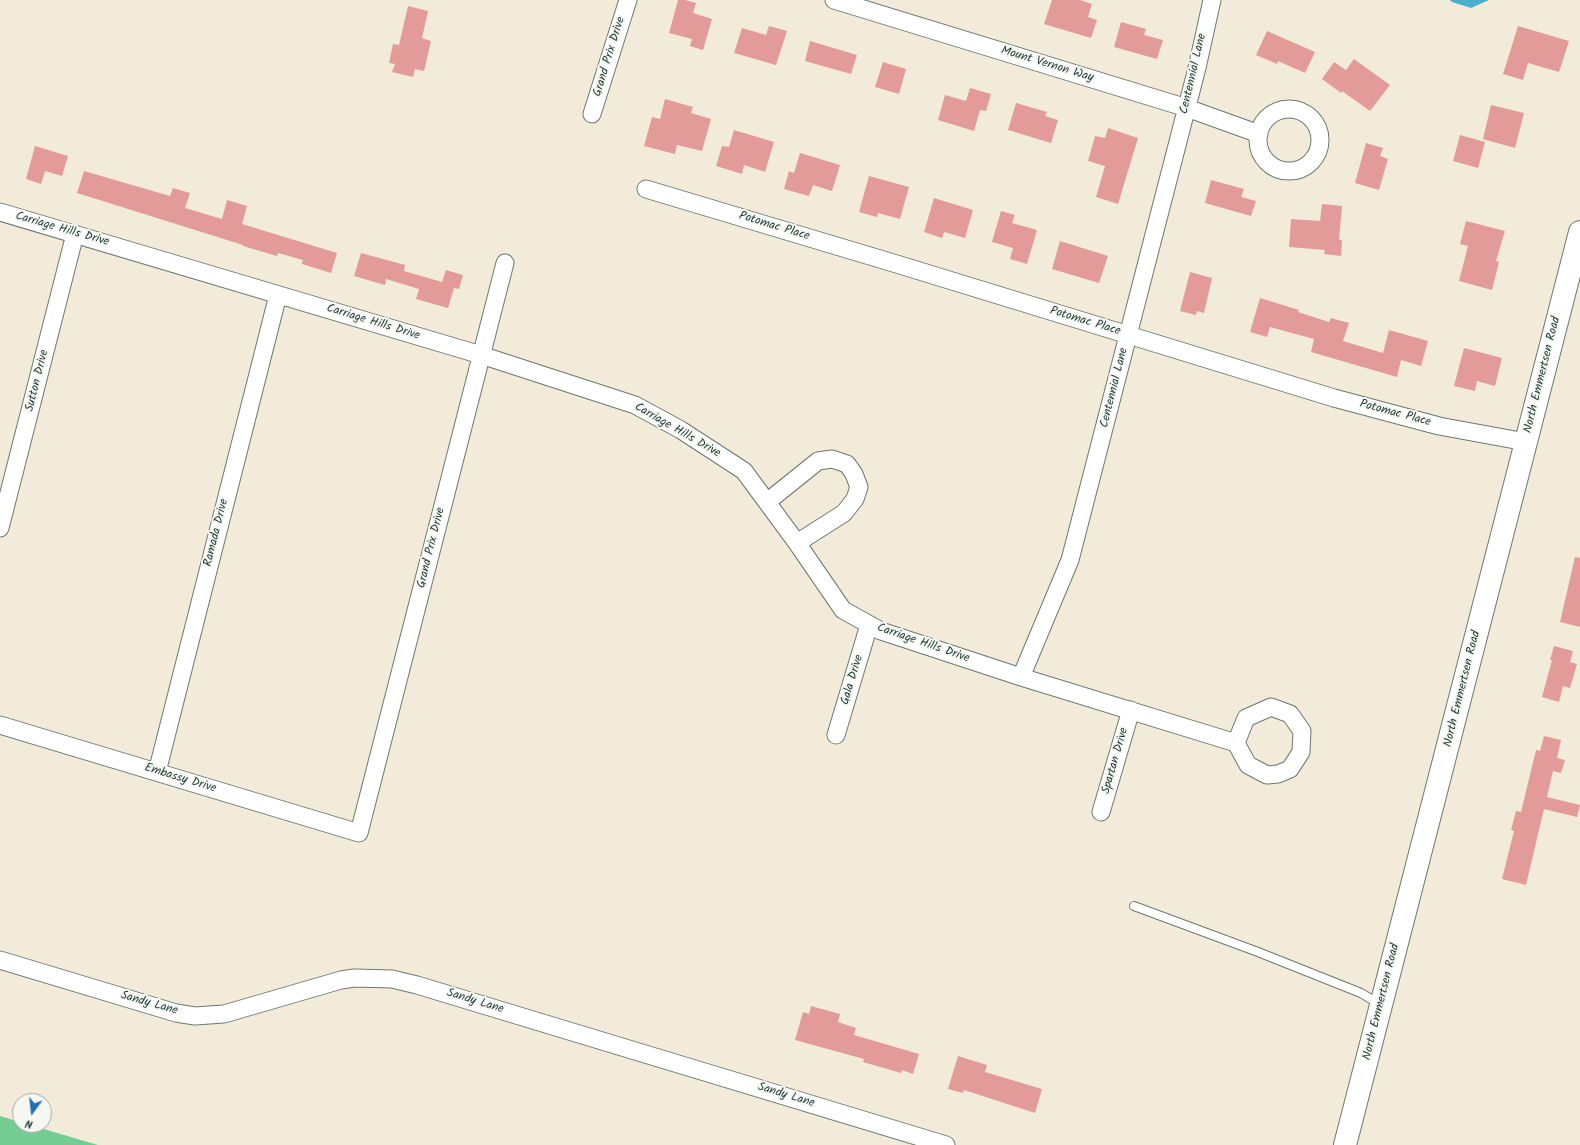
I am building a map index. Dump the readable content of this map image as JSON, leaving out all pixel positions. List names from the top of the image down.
{
  "streets": {
    "street": [
      "Grand Prix Drive",
      "Mount Vernon Way",
      "Centennial Lane",
      "Potomac Place",
      "Carriage Hills Drive",
      "North Emmertsen Road",
      "Sutton Drive",
      "Ramada Drive",
      "Gala Drive",
      "Spartan Drive",
      "Embassy Drive",
      "Sandy Lane"
    ]
  },
  "crossings": [
    ["Grand Prix Drive", "Carriage Hills Drive"],
    ["Grand Prix Drive", "Embassy Drive"],
    ["Mount Vernon Way", "Centennial Lane"],
    ["Centennial Lane", "Potomac Place"],
    ["Centennial Lane", "Carriage Hills Drive"],
    ["Potomac Place", "North Emmertsen Road"],
    ["Carriage Hills Drive", "Sutton Drive"],
    ["Carriage Hills Drive", "Ramada Drive"],
    ["Carriage Hills Drive", "Gala Drive"],
    ["Carriage Hills Drive", "Spartan Drive"],
    ["Ramada Drive", "Embassy Drive"]
  ],
  "north": "bottom"
}
